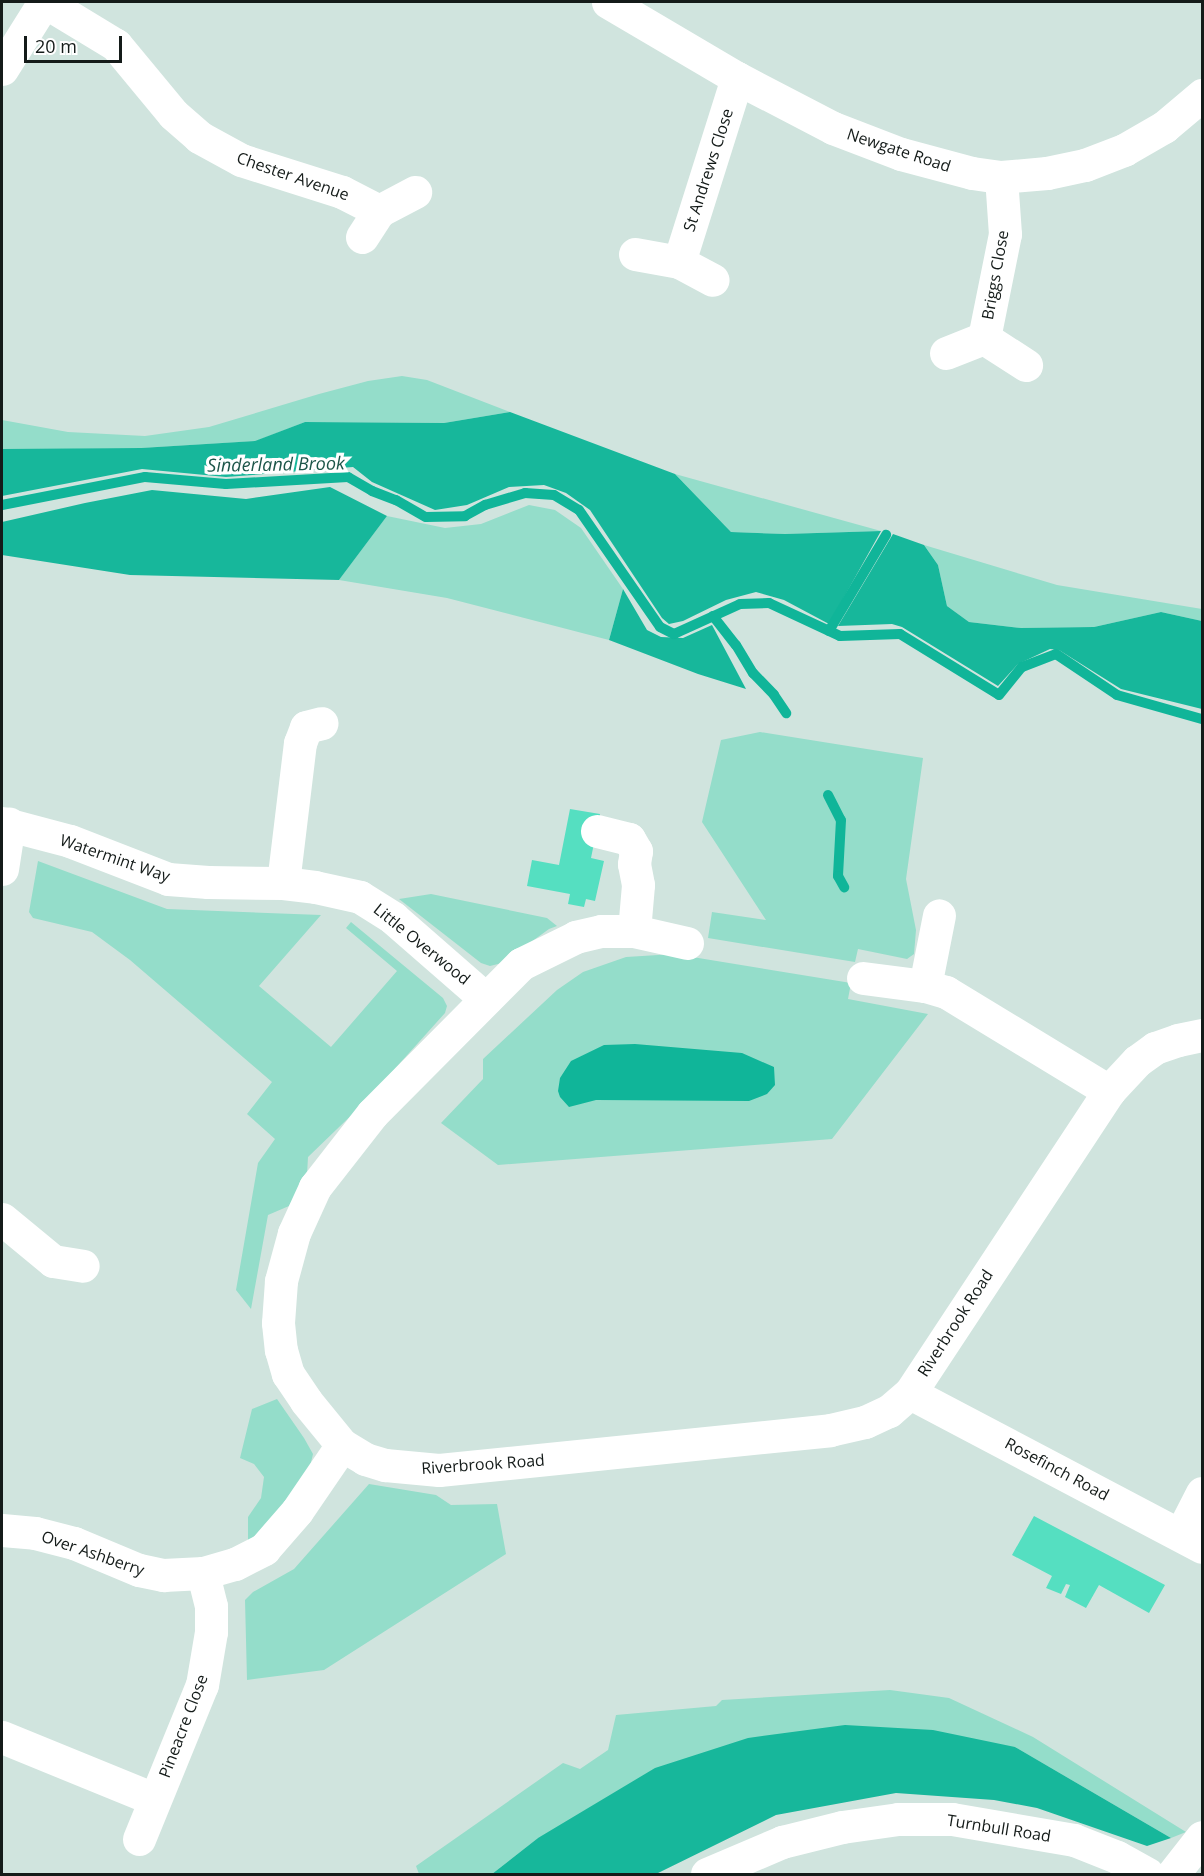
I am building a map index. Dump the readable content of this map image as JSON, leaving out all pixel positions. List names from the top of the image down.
{
  "streets": {
    "street": [
      "Newgate Road",
      "St Andrews Close",
      "Chester Avenue",
      "Briggs Close",
      "Watermint Way",
      "Little Overwood",
      "Riverbrook Road",
      "Rosefinch Road",
      "Over Ashberry",
      "Pineacre Close",
      "Turnbull Road"
    ]
  },
  "crossings": [
    ["Newgate Road", "St Andrews Close"],
    ["Newgate Road", "Briggs Close"],
    ["Watermint Way", "Little Overwood"],
    ["Little Overwood", "Riverbrook Road"],
    ["Riverbrook Road", "Rosefinch Road"],
    ["Riverbrook Road", "Over Ashberry"],
    ["Over Ashberry", "Pineacre Close"]
  ],
  "water": ["Sinderland Brook"],
  "scale_bar": "20 m"
}
